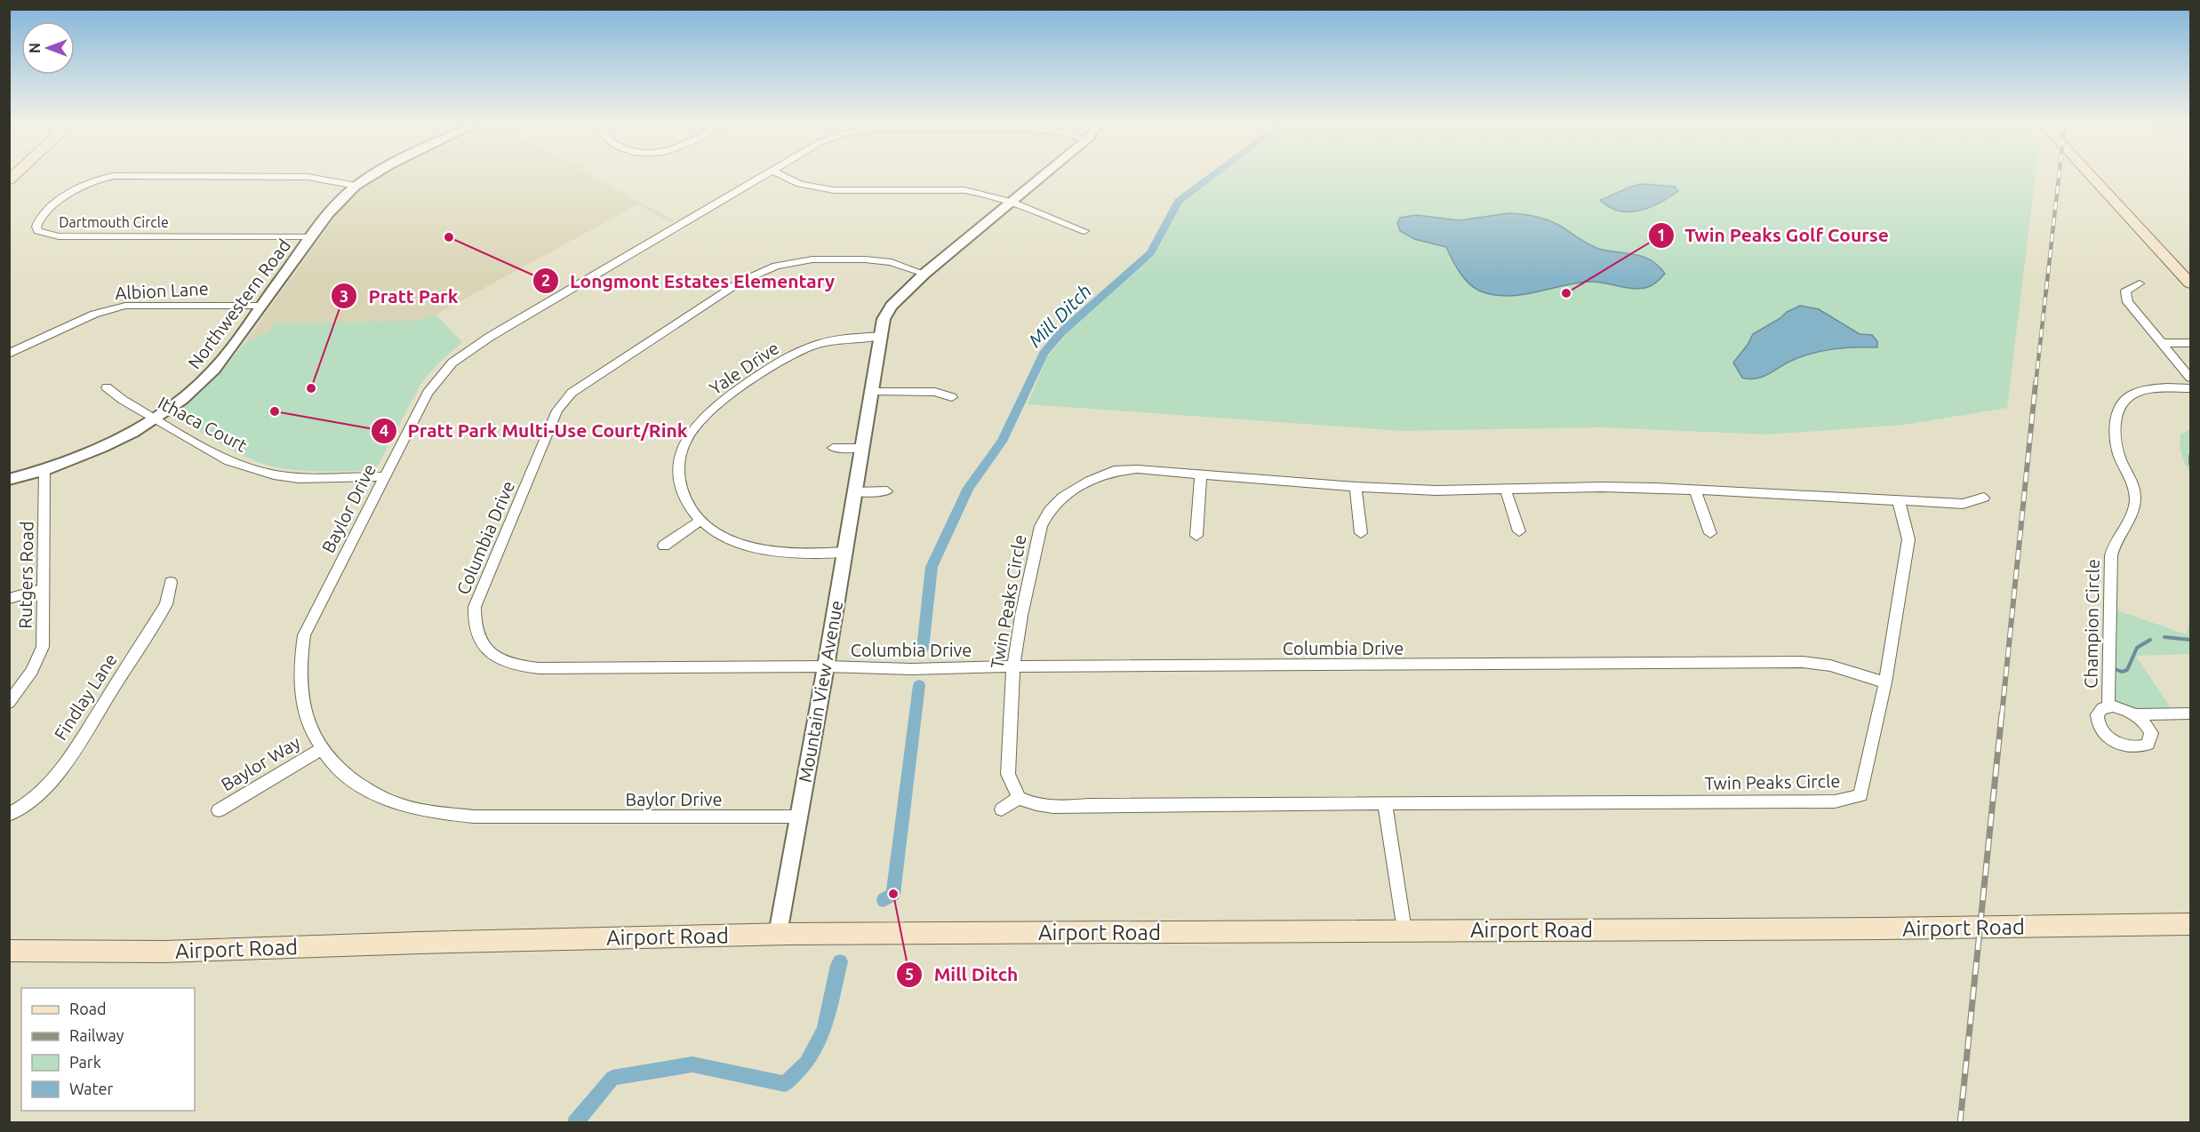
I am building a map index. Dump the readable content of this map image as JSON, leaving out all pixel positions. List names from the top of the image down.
{
  "streets": {
    "main road": ["Airport Road"],
    "street": [
      "Dartmouth Circle",
      "Albion Lane",
      "Northwestern Road",
      "Yale Drive",
      "Ithaca Court",
      "Baylor Drive",
      "Columbia Drive",
      "Rutgers Road",
      "Twin Peaks Circle",
      "Champion Circle",
      "Mountain View Avenue",
      "Findlay Lane",
      "Baylor Way"
    ]
  },
  "crossings": [
    ["Dartmouth Circle", "Northwestern Road"],
    ["Albion Lane", "Northwestern Road"],
    ["Northwestern Road", "Ithaca Court"],
    ["Northwestern Road", "Rutgers Road"],
    ["Yale Drive", "Mountain View Avenue"],
    ["Ithaca Court", "Baylor Drive"],
    ["Baylor Drive", "Mountain View Avenue"],
    ["Baylor Drive", "Baylor Way"],
    ["Columbia Drive", "Twin Peaks Circle"],
    ["Columbia Drive", "Mountain View Avenue"],
    ["Mountain View Avenue", "Airport Road"]
  ],
  "water": ["Mill Ditch"],
  "places": [
    "Longmont Estates Elementary",
    "Twin Peaks Golf Course",
    "Pratt Park",
    "Pratt Park Multi-Use Court/Rink",
    "Mill Ditch"
  ],
  "legend": [
    "Road",
    "Railway",
    "Park",
    "Water"
  ],
  "north": "left"
}
